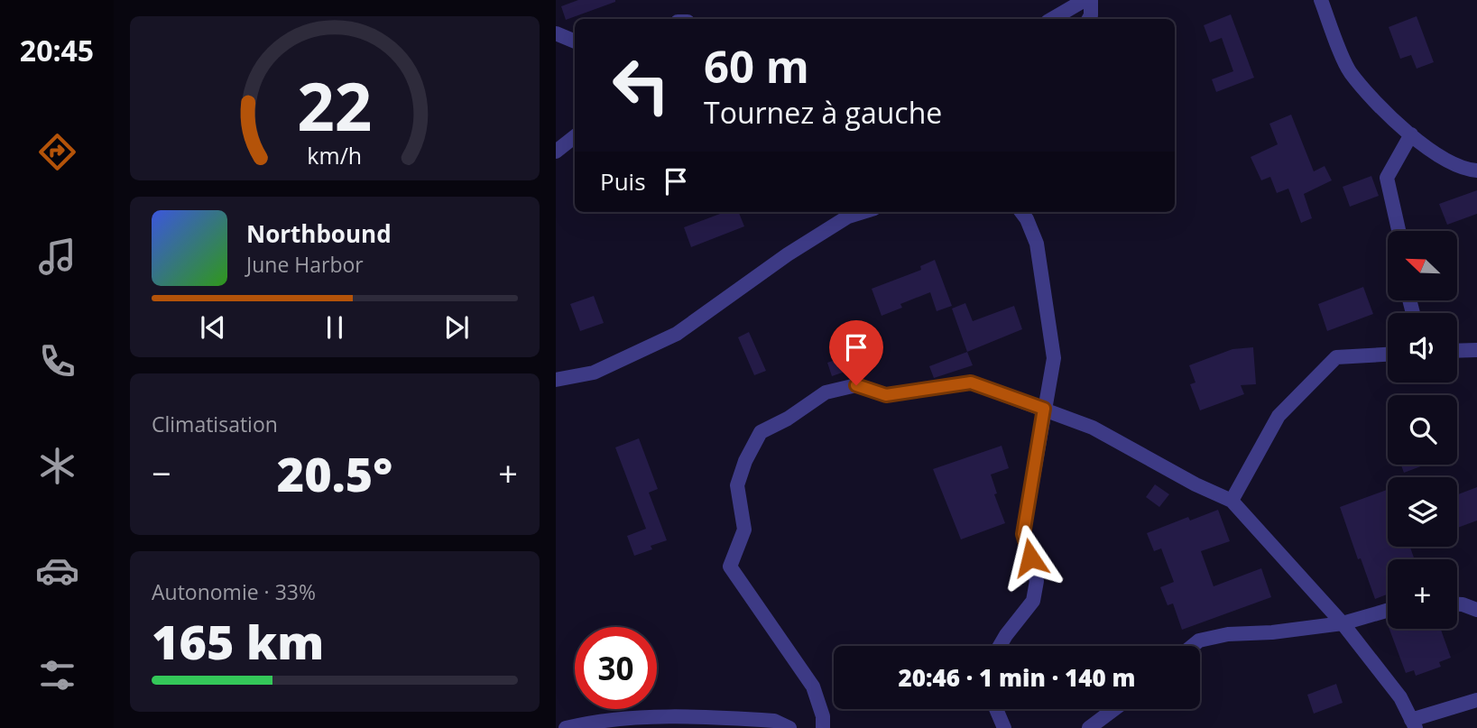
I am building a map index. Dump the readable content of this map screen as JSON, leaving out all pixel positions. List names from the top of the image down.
{
  "north": "top left",
  "page": {
    "tabs": "20:45",
    "turn": ["60 m", "Tournez à gauche"],
    "then": "Puis",
    "song": ["Northbound", "June Harbor"],
    "map_buttons": "+",
    "tile": [
      "Climatisation",
      ["Autonomie · 33%", "165 km"]
    ],
    "heat": ["−", "20.5°", "+"],
    "limit": "30",
    "trip": "20:46 · 1 min · 140 m",
    "gauge": ["22", "km/h"]
  }
}
